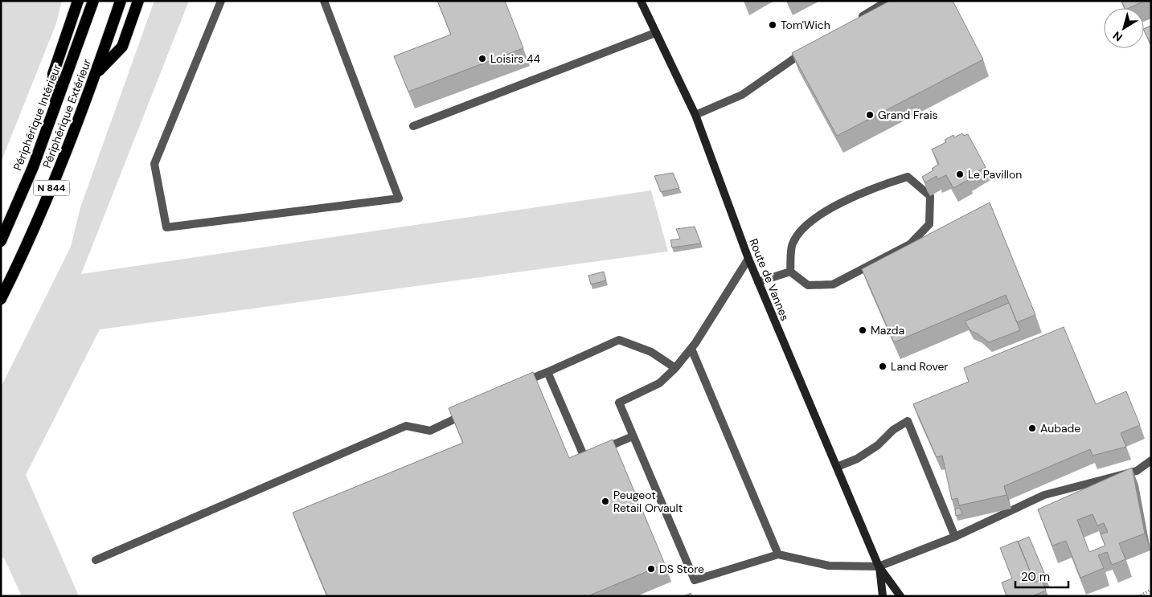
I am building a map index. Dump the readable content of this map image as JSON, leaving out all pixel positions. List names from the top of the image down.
{
  "streets": {
    "highway": ["Périphérique Extérieur", "Périphérique Intérieur", "N 844"],
    "main road": ["Route de Vannes"]
  },
  "places": [
    "Tom'Wich",
    "Loisirs 44",
    "Grand Frais",
    "Le Pavillon",
    "Mazda",
    "Land Rover",
    "Aubade",
    "Peugeot Retail Orvault",
    "DS Store"
  ],
  "scale_bar": "20 m",
  "north": "bottom left"
}
